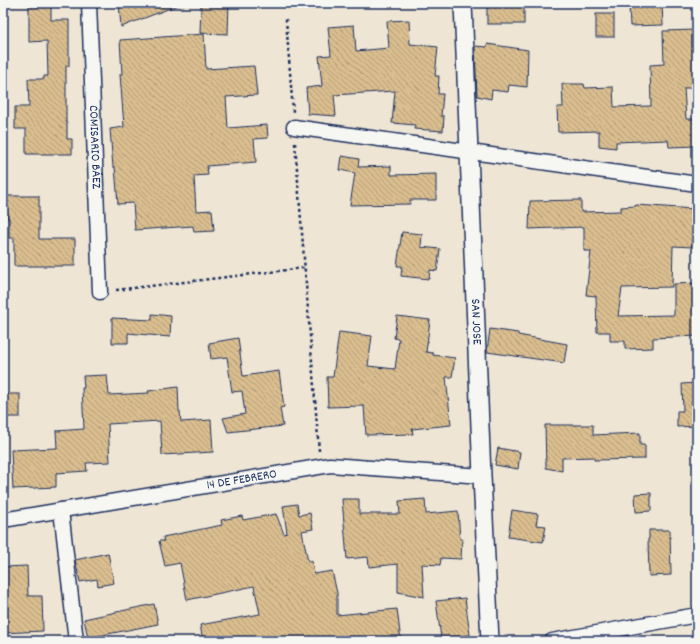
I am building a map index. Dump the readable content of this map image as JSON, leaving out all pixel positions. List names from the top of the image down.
{
  "streets": {
    "street": ["COMISARIO BÁEZ", "SAN JOSE", "14 DE FEBRERO"]
  },
  "crossings": [
    ["SAN JOSE", "14 DE FEBRERO"]
  ]
}
